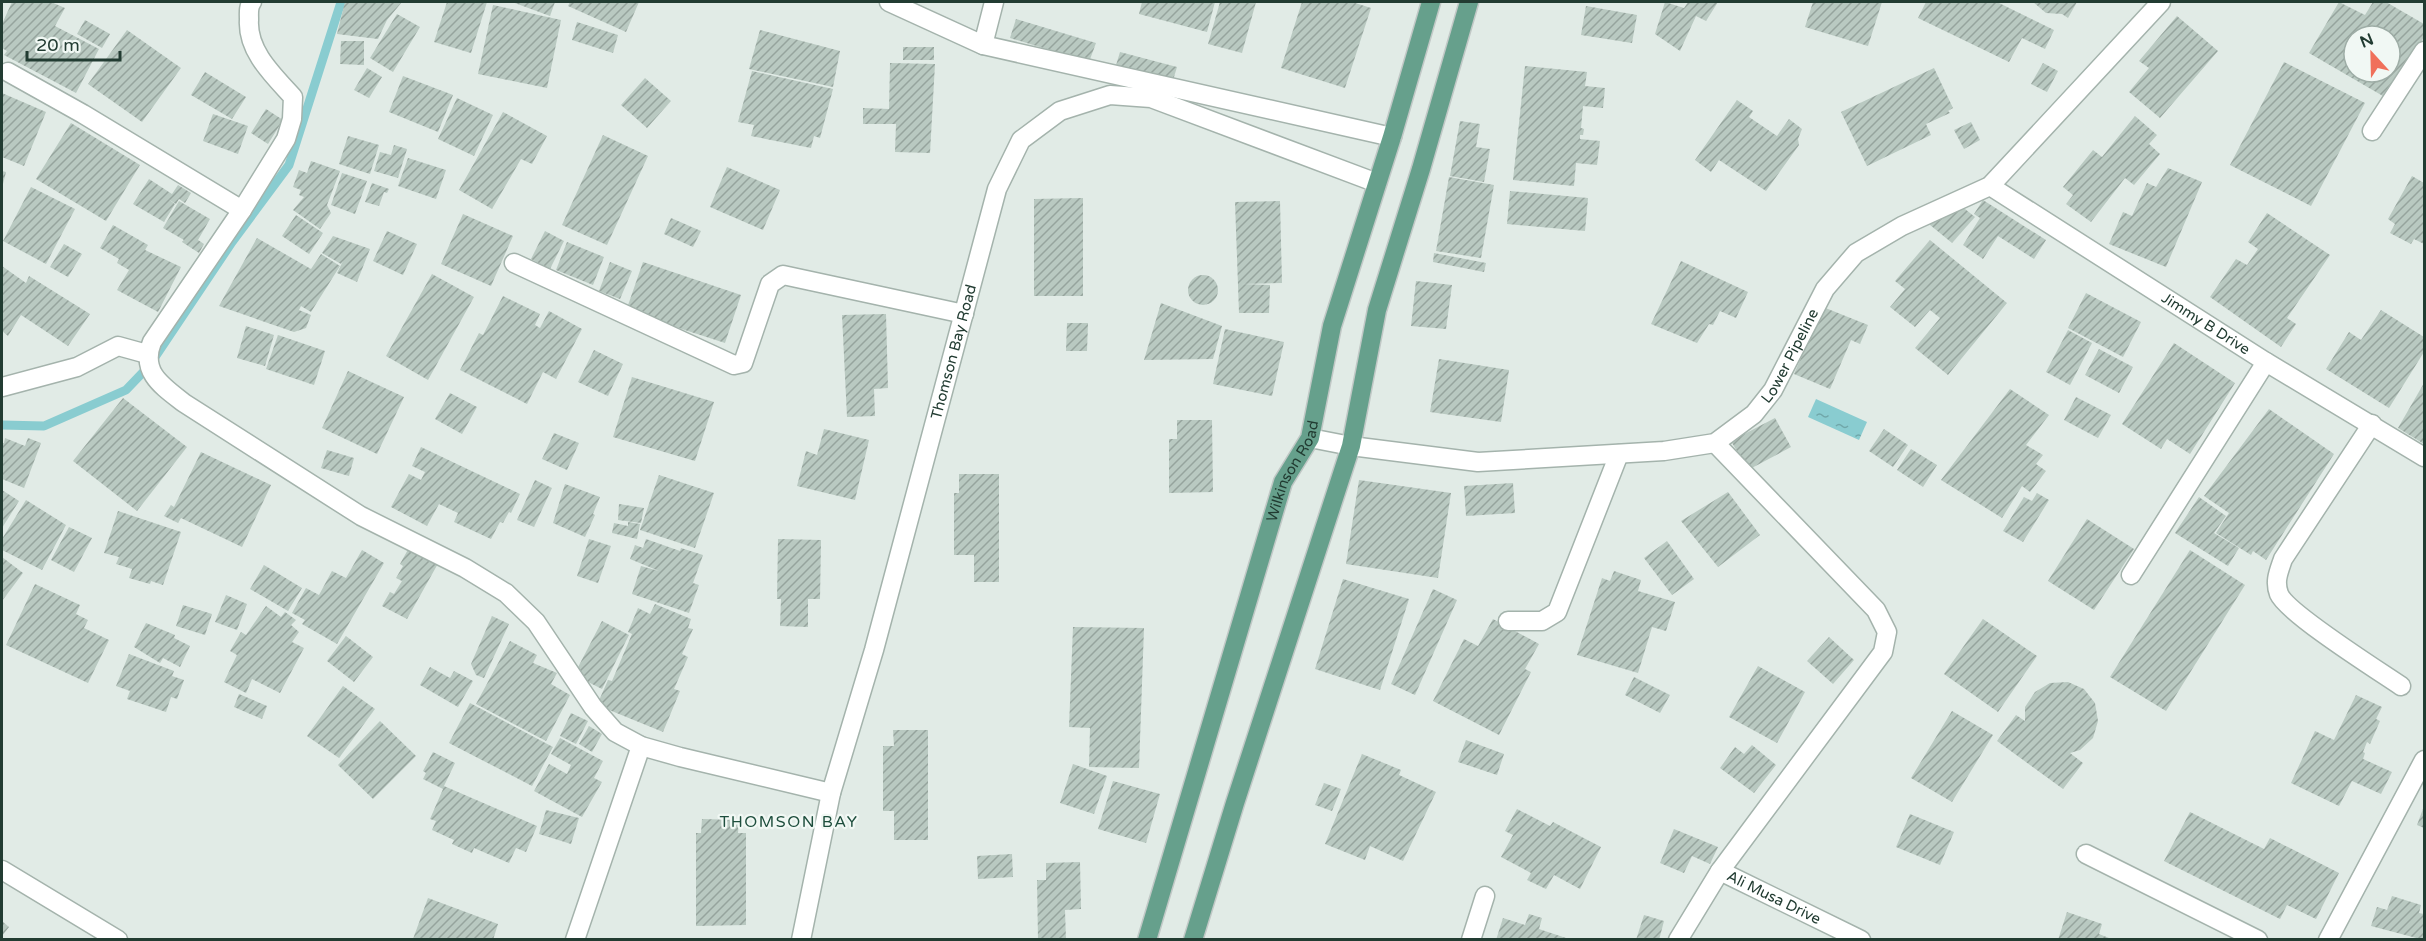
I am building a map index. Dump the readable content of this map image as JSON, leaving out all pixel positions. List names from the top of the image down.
{
  "streets": {
    "main road": ["Wilkinson Road"],
    "street": [
      "Jimmy B Drive",
      "Thomson Bay Road",
      "Lower Pipeline",
      "Ali Musa Drive"
    ]
  },
  "crossings": [
    ["Jimmy B Drive", "Lower Pipeline"],
    ["Thomson Bay Road", "Wilkinson Road"],
    ["Lower Pipeline", "Wilkinson Road"]
  ],
  "districts": ["THOMSON BAY"],
  "scale_bar": "20 m",
  "north": "top"
}
